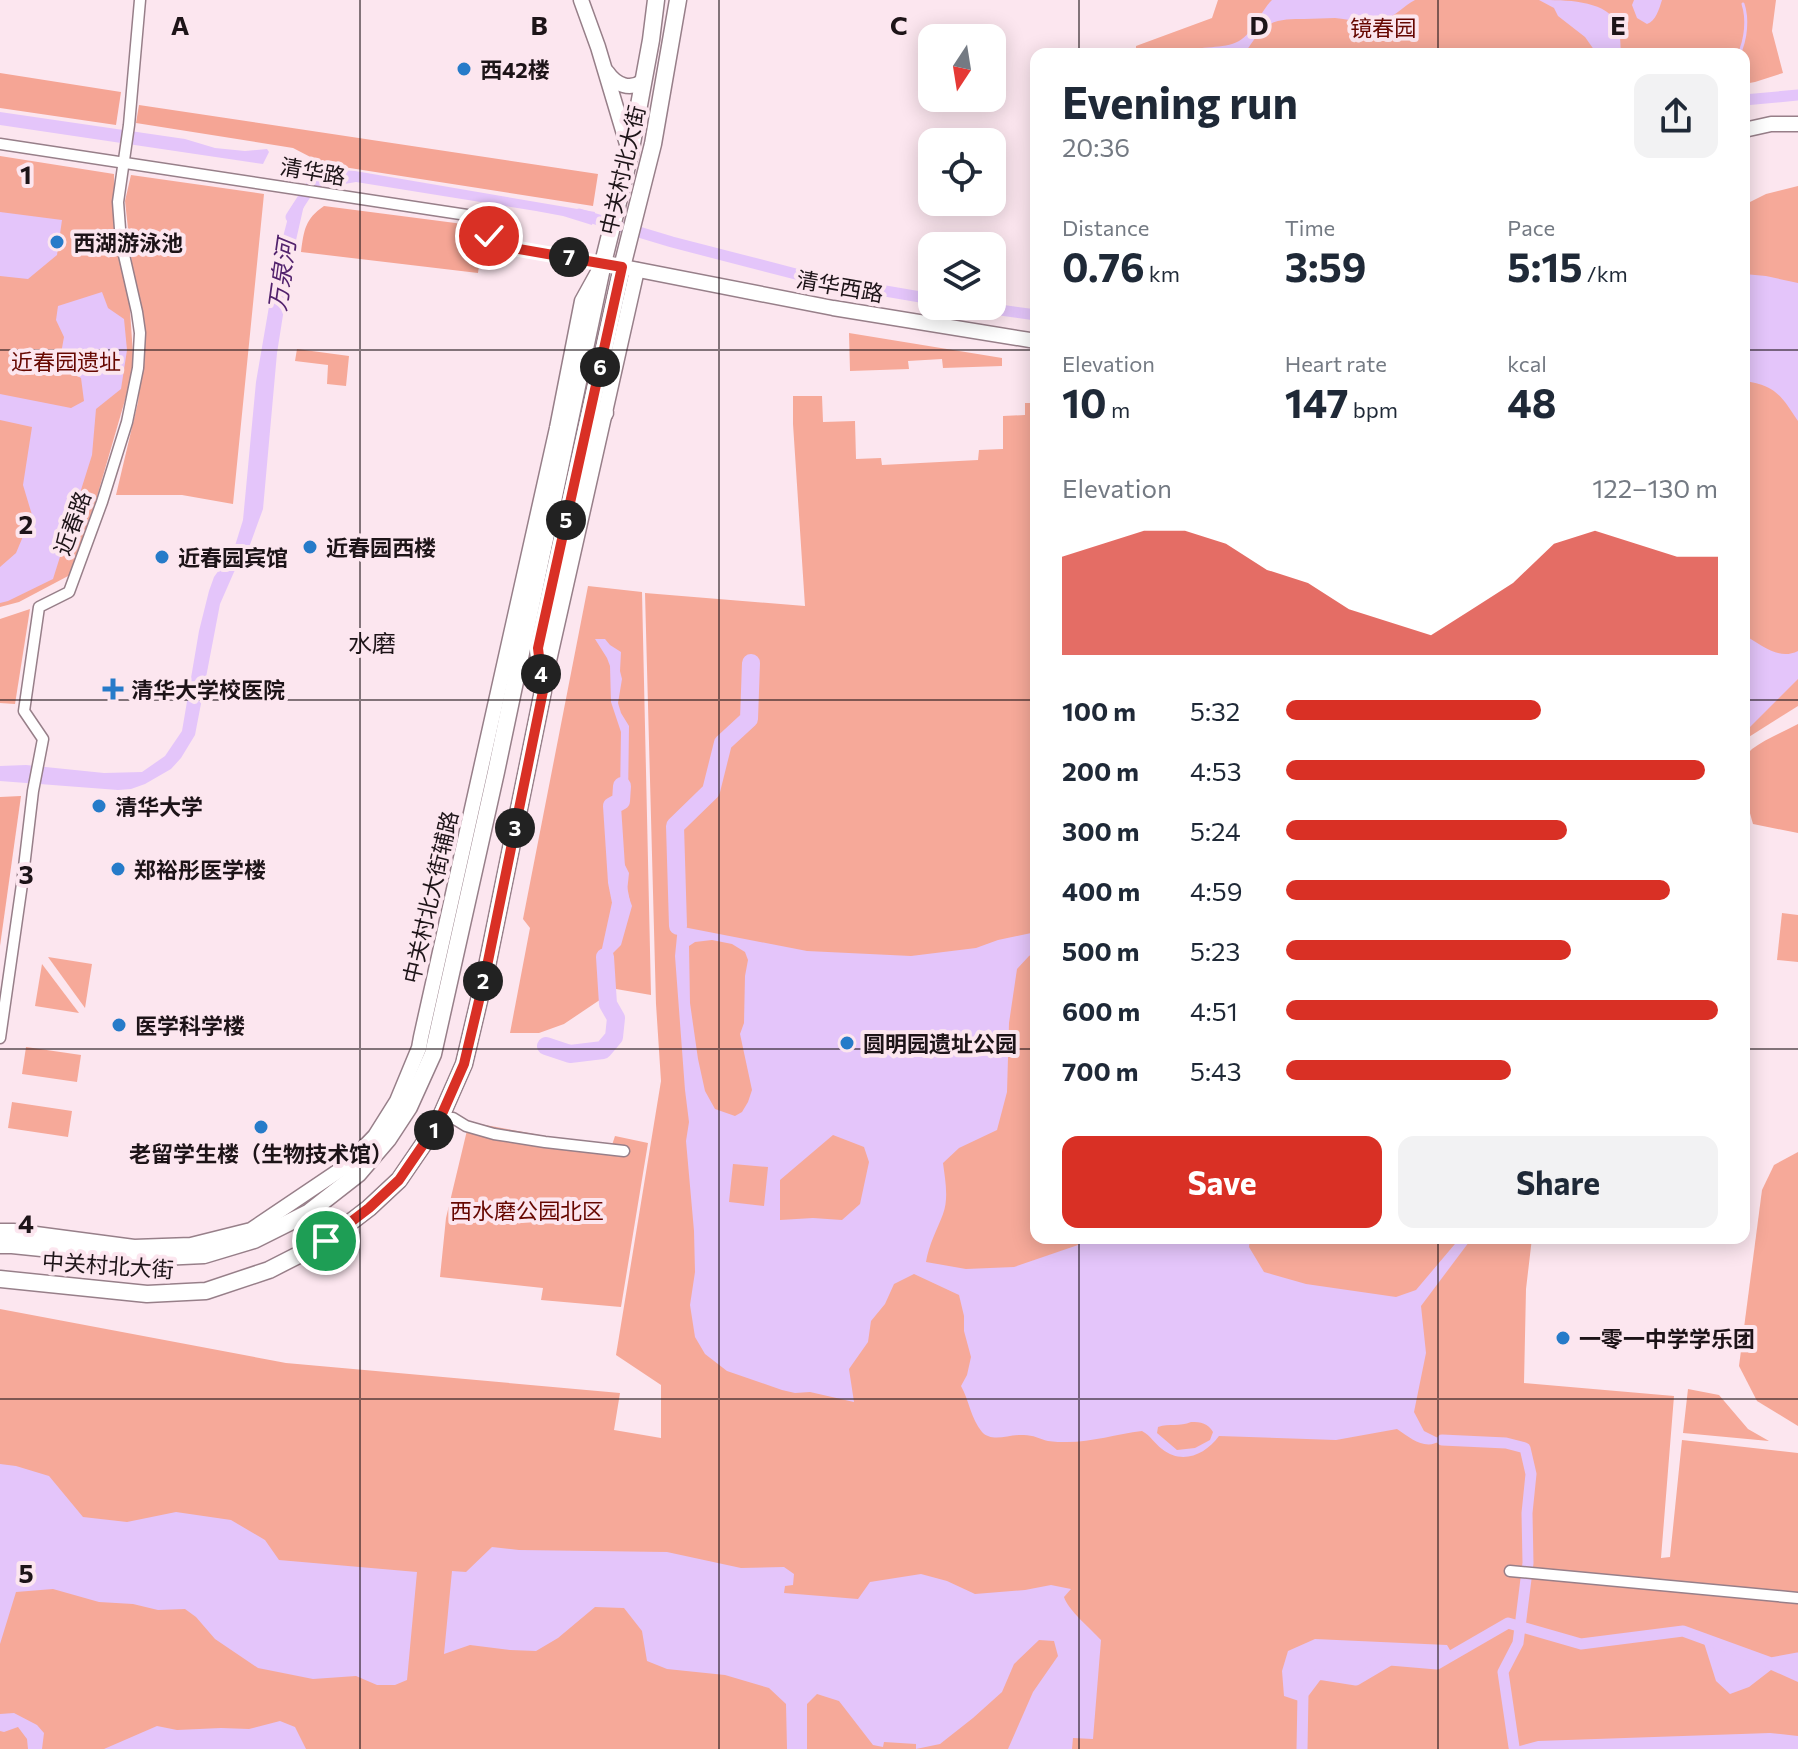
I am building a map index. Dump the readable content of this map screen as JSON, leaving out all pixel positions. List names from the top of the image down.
{
  "streets": {
    "main road": ["中关村北大街"],
    "street": [
      "清华路",
      "清华西路",
      "近春路",
      "中关村北大街辅路"
    ]
  },
  "crossings": [
    ["中关村北大街", "清华路"],
    ["中关村北大街", "清华西路"],
    ["中关村北大街", "中关村北大街辅路"],
    ["清华路", "清华西路"],
    ["清华路", "近春路"],
    ["清华路", "中关村北大街辅路"],
    ["清华西路", "中关村北大街辅路"]
  ],
  "districts": ["水磨"],
  "water": ["万泉河"],
  "parks": ["镜春园", "近春园遗址", "西水磨公园北区"],
  "places": {
    "other": [
      "西42楼",
      "西湖游泳池",
      "近春园西楼",
      "近春园宾馆",
      "清华大学",
      "郑裕彤医学楼",
      "医学科学楼",
      "圆明园遗址公园",
      "老留学生楼（生物技术馆）",
      "一零一中学学乐团"
    ],
    "health": ["清华大学校医院"]
  },
  "north": "bottom",
  "page": {
    "heading": ["Evening run", "20:36"],
    "stats": [
      ["Distance", "0.76 km"],
      ["Time", "3:59"],
      ["Pace", "5:15 /km"],
      ["Elevation", "10 m"],
      ["Heart rate", "147 bpm"],
      ["kcal", "48"]
    ],
    "pins": [
      "7",
      "6",
      "5",
      "4",
      "3",
      "2",
      "1"
    ],
    "chart": ["Elevation", "122–130 m"],
    "list": [
      {
        "name": "100 m",
        "note": "5:32"
      },
      {
        "name": "200 m",
        "note": "4:53"
      },
      {
        "name": "300 m",
        "note": "5:24"
      },
      {
        "name": "400 m",
        "note": "4:59"
      },
      {
        "name": "500 m",
        "note": "5:23"
      },
      {
        "name": "600 m",
        "note": "4:51"
      },
      {
        "name": "700 m",
        "note": "5:43"
      }
    ],
    "buttons": ["Save", "Share"]
  },
  "grid": {
    "columns": [
      "A",
      "B",
      "C",
      "D",
      "E"
    ],
    "rows": [
      "1",
      "2",
      "3",
      "4",
      "5"
    ]
  }
}
